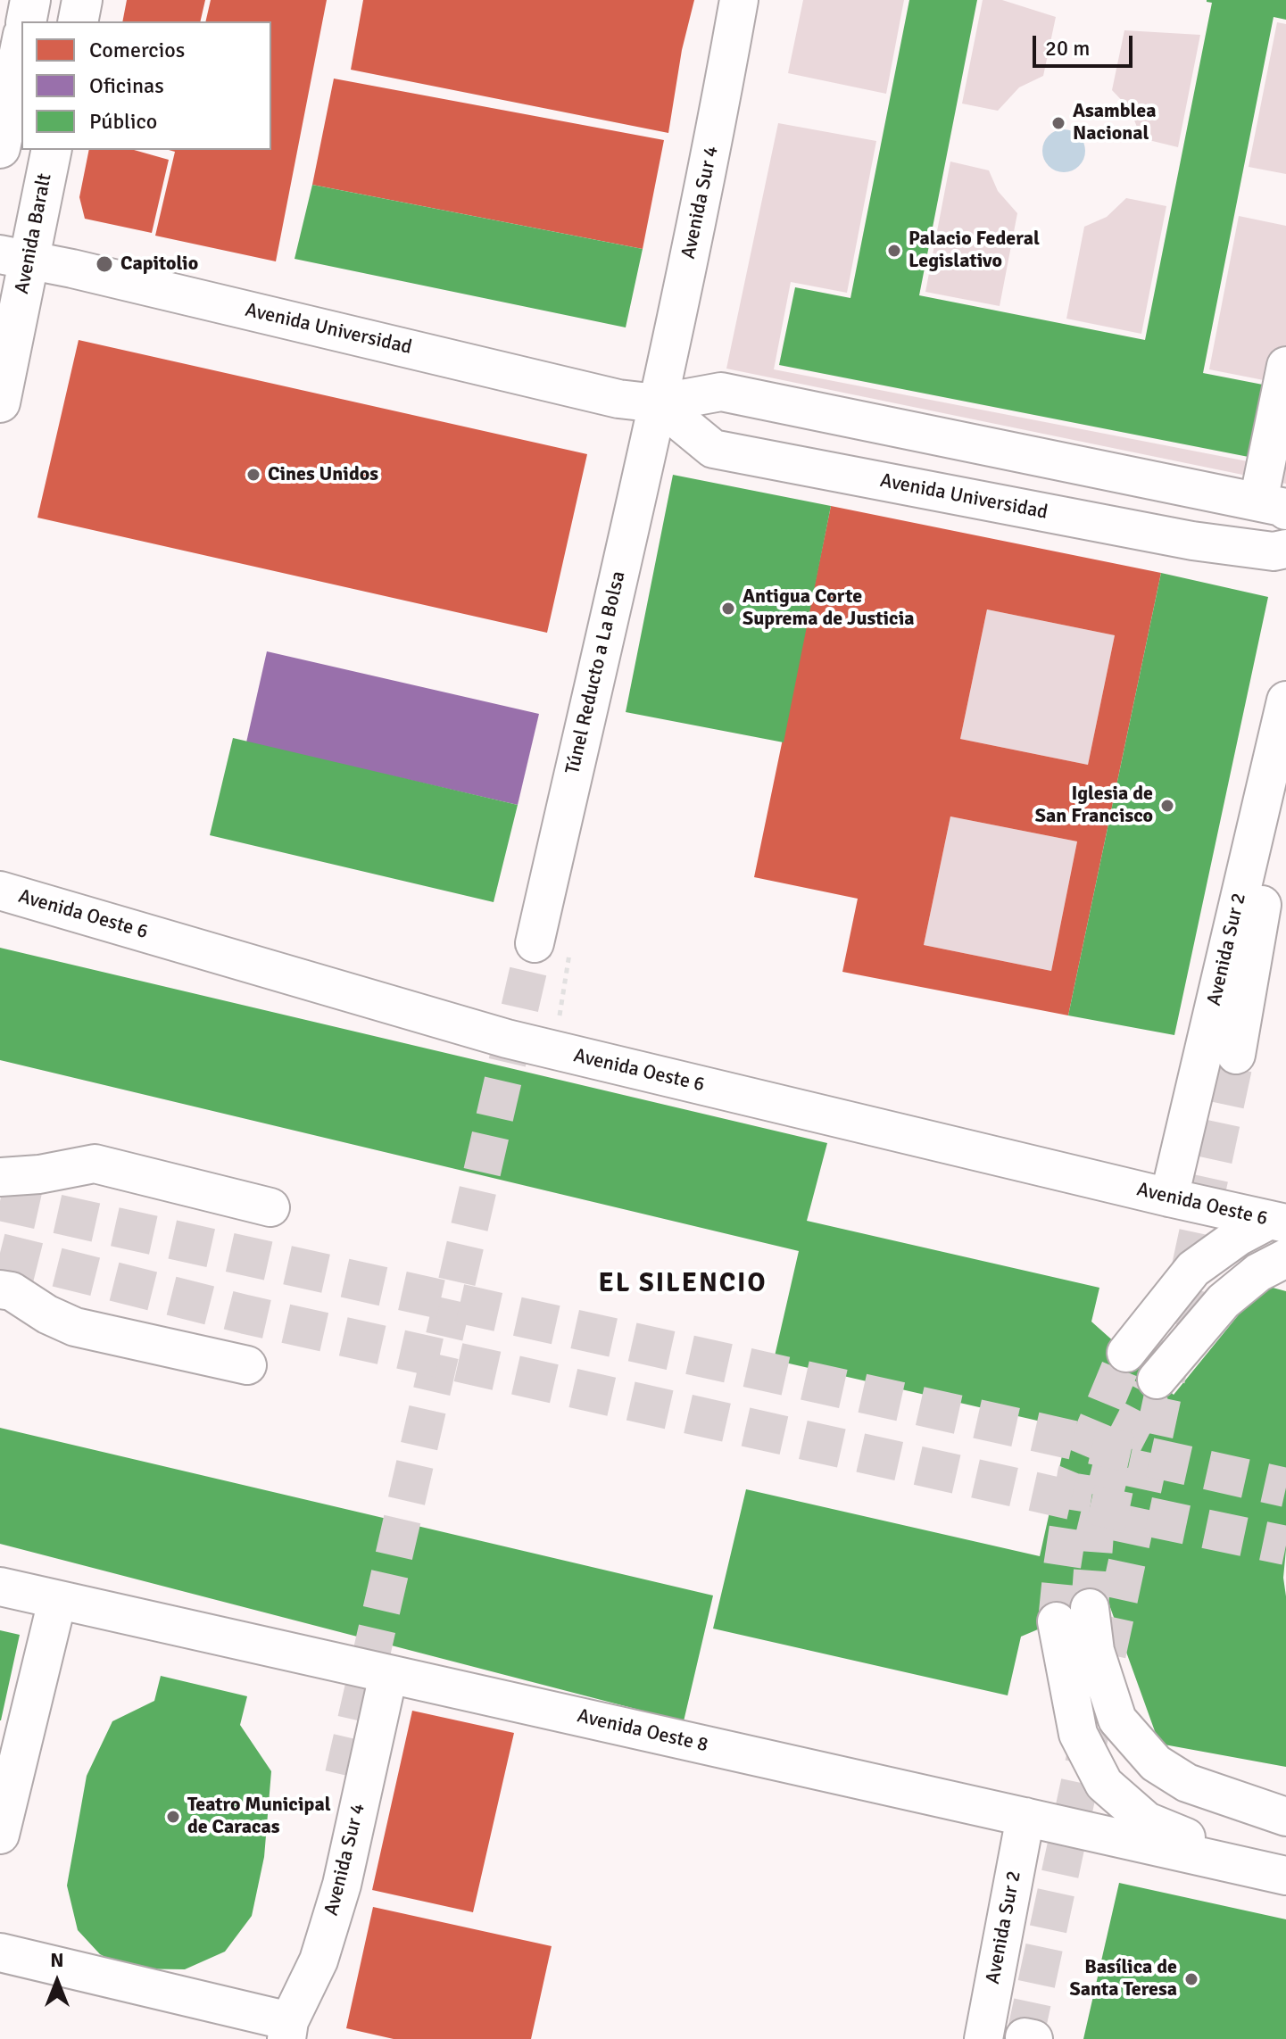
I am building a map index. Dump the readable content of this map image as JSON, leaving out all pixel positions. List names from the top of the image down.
{
  "streets": {
    "main road": ["Avenida Baralt"],
    "street": [
      "Avenida Sur 4",
      "Avenida Universidad",
      "Túnel Reducto a La Bolsa",
      "Avenida Oeste 6",
      "Avenida Sur 2",
      "Avenida Oeste 8"
    ]
  },
  "crossings": [
    ["Avenida Sur 4", "Avenida Universidad"],
    ["Avenida Sur 4", "Túnel Reducto a La Bolsa"],
    ["Avenida Sur 4", "Avenida Oeste 8"],
    ["Avenida Baralt", "Avenida Universidad"],
    ["Avenida Universidad", "Túnel Reducto a La Bolsa"],
    ["Avenida Oeste 6", "Avenida Sur 2"],
    ["Avenida Sur 2", "Avenida Oeste 8"]
  ],
  "districts": ["EL SILENCIO"],
  "places": [
    "Asamblea Nacional",
    "Palacio Federal Legislativo",
    "Capitolio",
    "Cines Unidos",
    "Antigua Corte Suprema de Justicia",
    "Iglesia de San Francisco",
    "Teatro Municipal de Caracas",
    "Basílica de Santa Teresa"
  ],
  "legend": ["Comercios", "Oficinas", "Público"],
  "scale_bar": "20 m",
  "north": "top"
}
